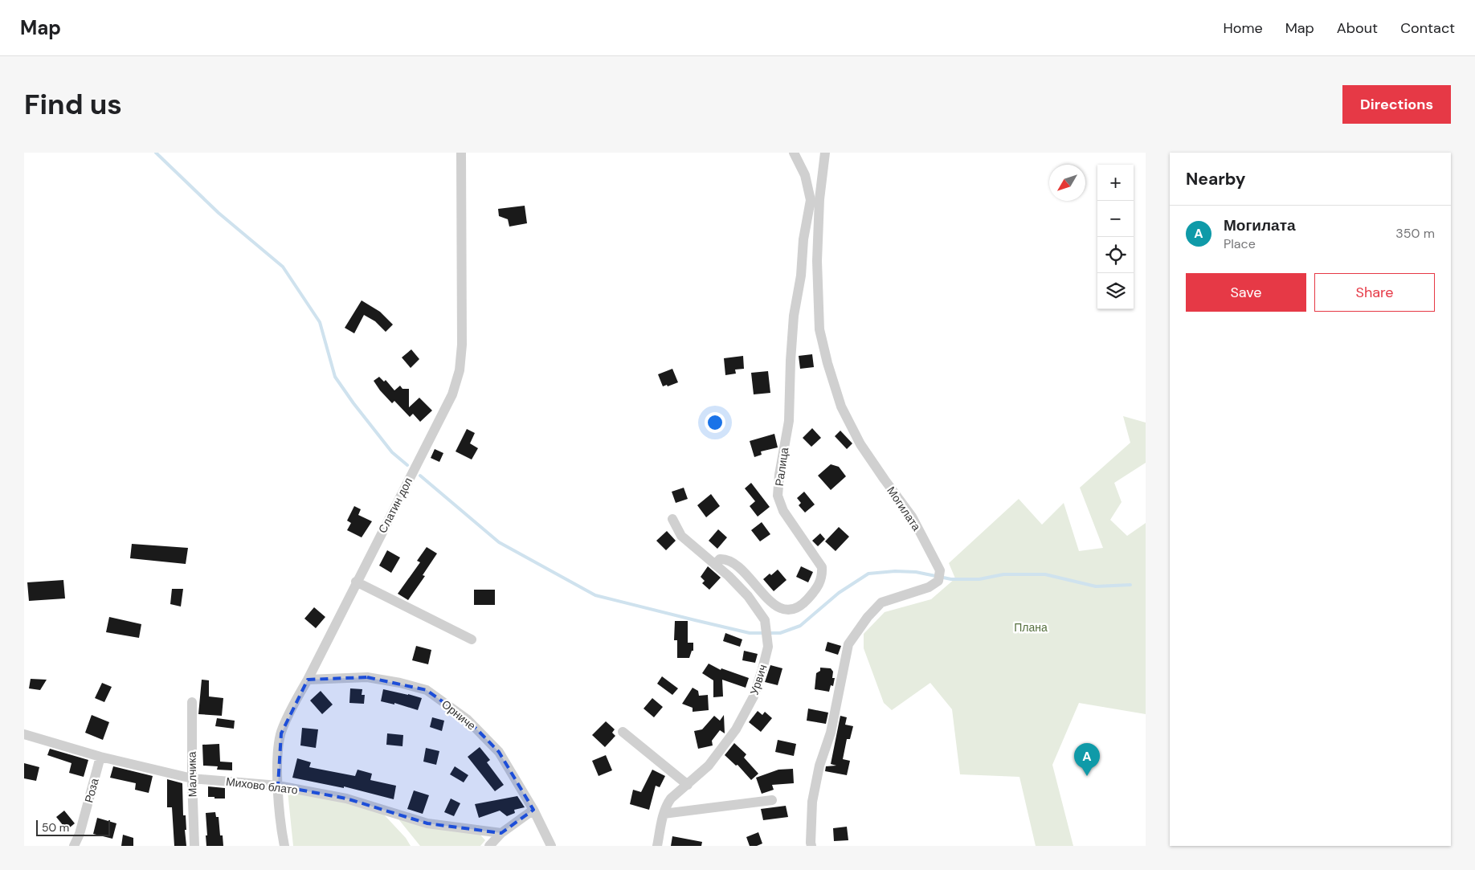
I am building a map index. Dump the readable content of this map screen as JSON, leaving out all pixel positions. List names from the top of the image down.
{
  "streets": {
    "street": [
      "Ралица",
      "Слатин дол",
      "Могилата",
      "Урвич",
      "Орниче",
      "Малчика",
      "Михово блато",
      "Роза"
    ]
  },
  "crossings": [
    ["Ралица", "Могилата"],
    ["Ралица", "Урвич"],
    ["Слатин дол", "Орниче"],
    ["Слатин дол", "Михово блато"],
    ["Малчика", "Михово блато"],
    ["Михово блато", "Роза"]
  ],
  "parks": ["Плана"],
  "scale_bar": "50 m",
  "north": "bottom left",
  "page": {
    "header": "Map",
    "nav": [
      "Home",
      "Map",
      "About",
      "Contact"
    ],
    "buttons": [
      "Directions",
      ["Save", "Share"]
    ],
    "title": "Find us",
    "heading": "Nearby",
    "map_buttons": ["+", "−"],
    "list": [
      {
        "mark": "A",
        "name": "Могилата",
        "note": "Place",
        "value": "350 m"
      }
    ],
    "pins": "A",
    "scale": "50 m"
  }
}
